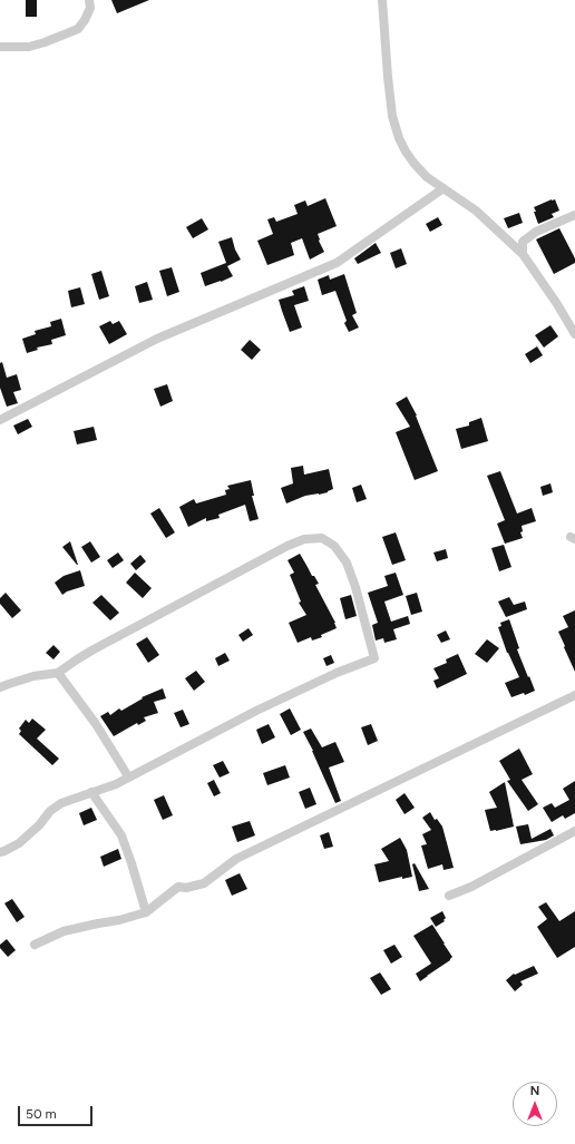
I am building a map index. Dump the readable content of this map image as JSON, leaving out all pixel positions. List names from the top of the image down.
{
  "scale_bar": "50 m",
  "north": "top"
}
